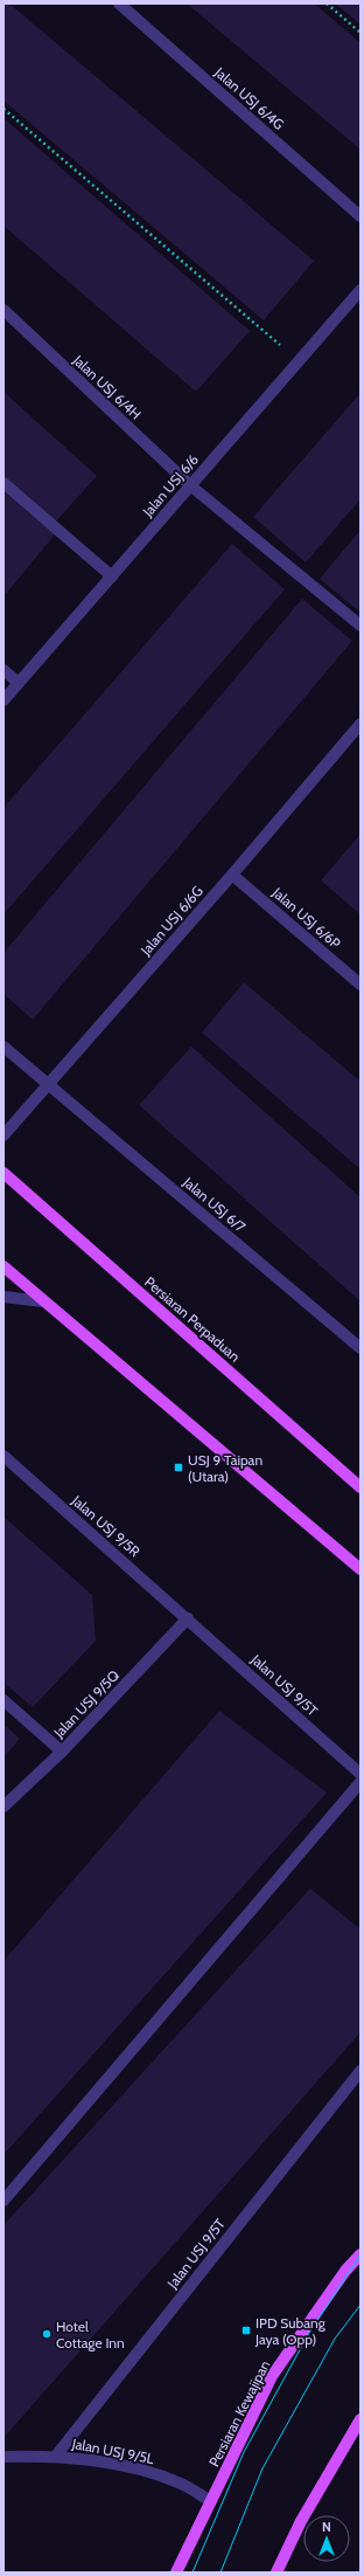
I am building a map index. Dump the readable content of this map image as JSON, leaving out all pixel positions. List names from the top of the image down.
{
  "streets": {
    "main road": ["Persiaran Perpaduan", "Persiaran Kewajipan"],
    "street": [
      "Jalan USJ 6/4G",
      "Jalan USJ 6/4H",
      "Jalan USJ 6/6",
      "Jalan USJ 6/6P",
      "Jalan USJ 6/6G",
      "Jalan USJ 6/7",
      "Jalan USJ 9/5R",
      "Jalan USJ 9/5T",
      "Jalan USJ 9/5Q",
      "Jalan USJ 9/5L"
    ]
  },
  "crossings": [
    ["Jalan USJ 6/4H", "Jalan USJ 6/6"],
    ["Jalan USJ 6/6P", "Jalan USJ 6/6G"],
    ["Jalan USJ 6/6G", "Jalan USJ 6/7"],
    ["Jalan USJ 9/5R", "Jalan USJ 9/5T"],
    ["Jalan USJ 9/5R", "Jalan USJ 9/5Q"],
    ["Jalan USJ 9/5T", "Jalan USJ 9/5Q"],
    ["Jalan USJ 9/5T", "Jalan USJ 9/5L"],
    ["Persiaran Kewajipan", "Jalan USJ 9/5L"]
  ],
  "places": {
    "transit": ["USJ 9 Taipan (Utara)", "IPD Subang Jaya (Opp)"],
    "other": ["Hotel Cottage Inn"]
  },
  "north": "top"
}
